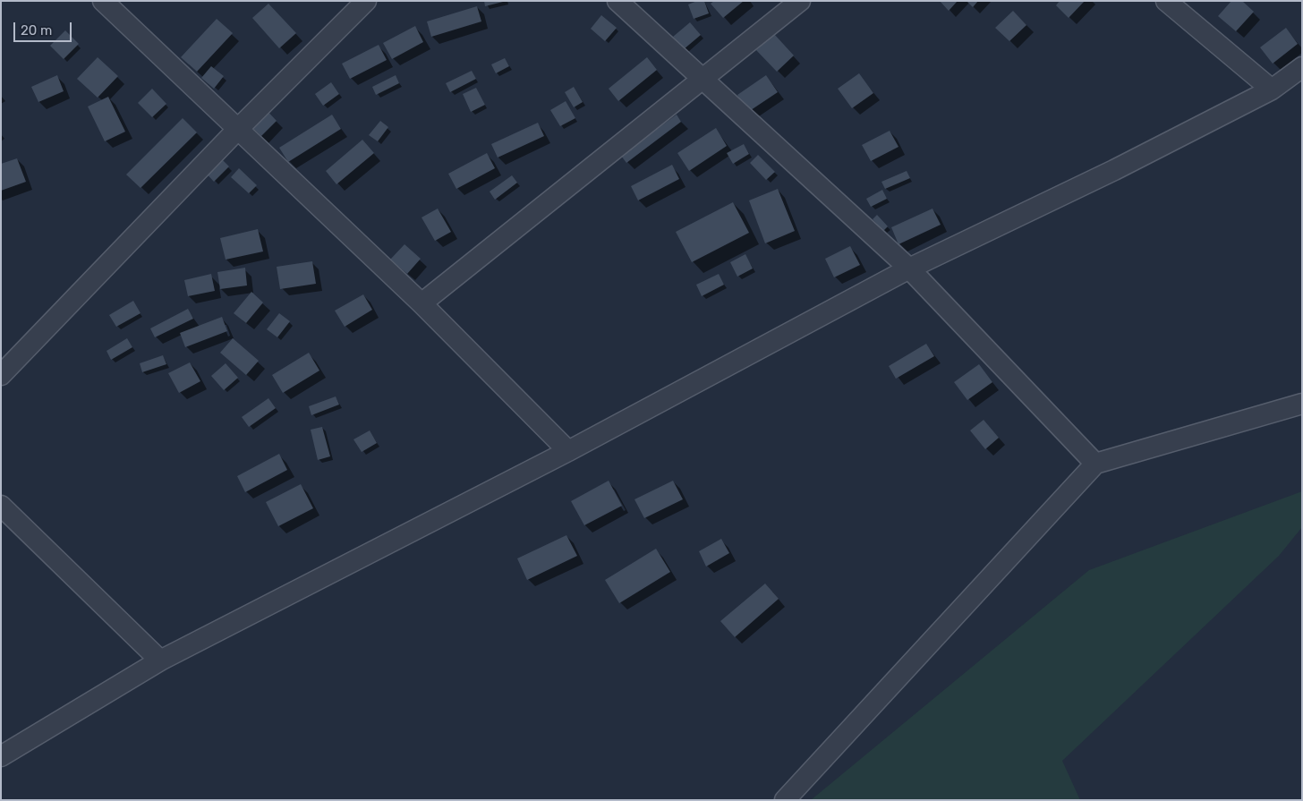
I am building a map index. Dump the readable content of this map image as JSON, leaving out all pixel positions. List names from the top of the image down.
{
  "scale_bar": "20 m"
}
